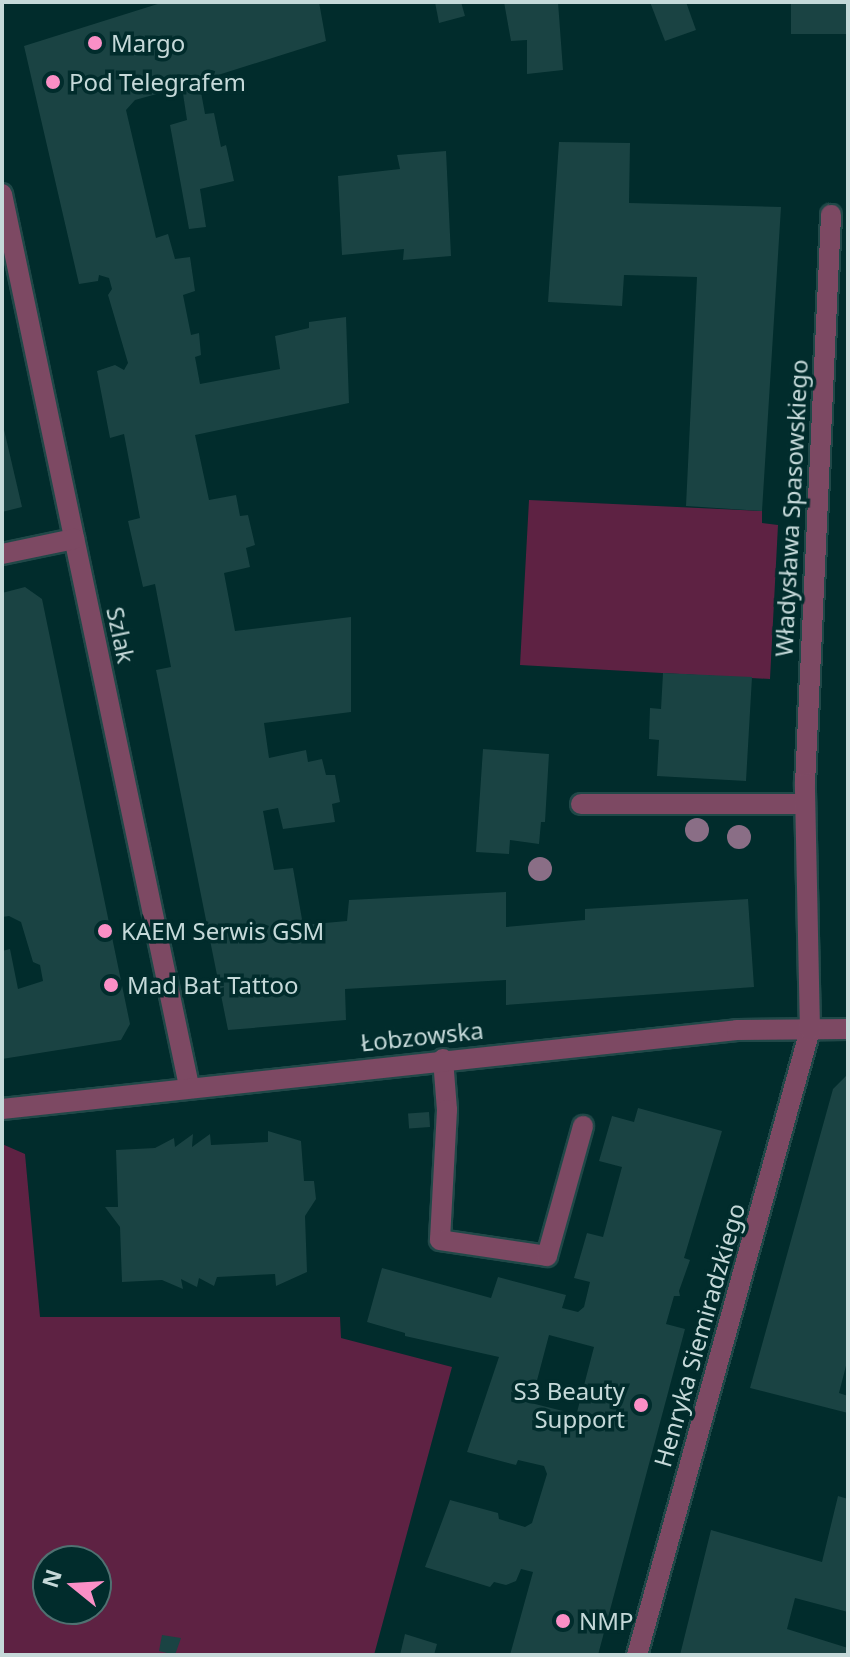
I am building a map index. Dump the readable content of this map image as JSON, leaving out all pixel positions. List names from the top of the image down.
{
  "streets": {
    "street": [
      "Władysława Spasowskiego",
      "Szlak",
      "Łobzowska",
      "Henryka Siemiradzkiego"
    ]
  },
  "crossings": [
    ["Władysława Spasowskiego", "Łobzowska"],
    ["Władysława Spasowskiego", "Henryka Siemiradzkiego"],
    ["Szlak", "Łobzowska"],
    ["Łobzowska", "Henryka Siemiradzkiego"]
  ],
  "places": [
    "Margo",
    "Pod Telegrafem",
    "KAEM Serwis GSM",
    "Mad Bat Tattoo",
    "S3 Beauty Support",
    "NMP"
  ],
  "north": "left"
}
